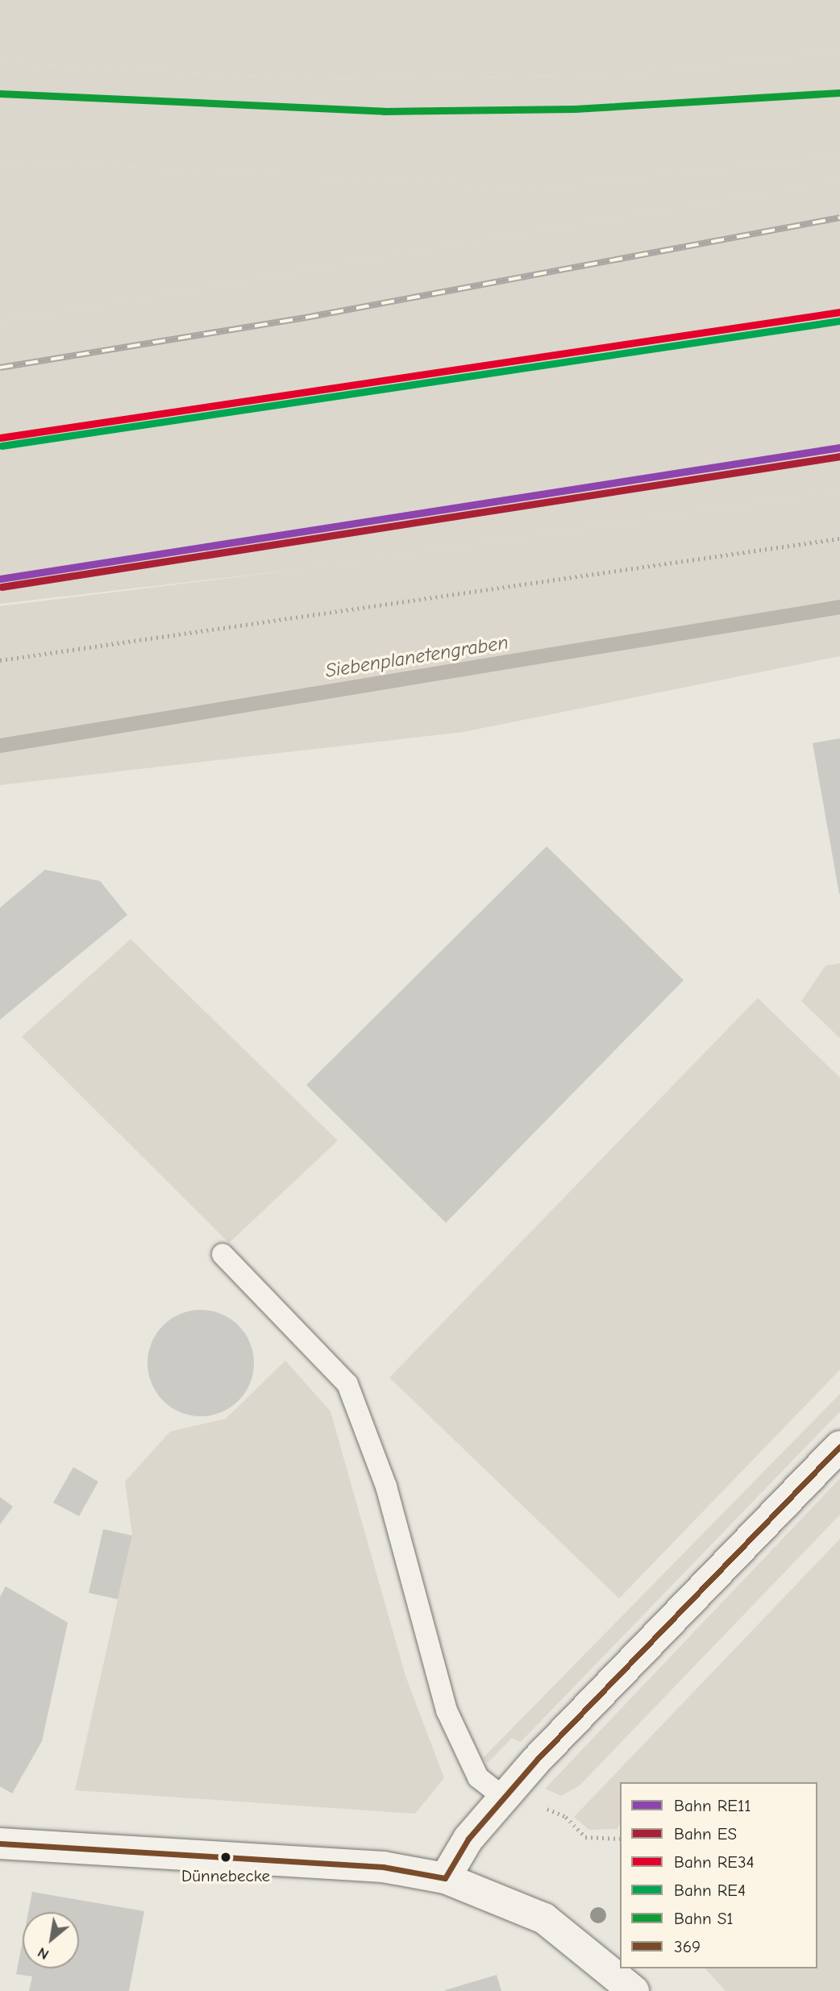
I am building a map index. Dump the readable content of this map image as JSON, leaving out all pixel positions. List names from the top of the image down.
{
  "water": ["Siebenplanetengraben"],
  "places": ["Dünnebecke"],
  "lines": [
    "rail line S1",
    "rail line RE34",
    "rail line RE4",
    "rail line RE11",
    "rail line ES",
    "transit line 369"
  ],
  "legend": [
    "Bahn RE11",
    "Bahn ES",
    "Bahn RE34",
    "Bahn RE4",
    "Bahn S1",
    "369"
  ],
  "north": "bottom left"
}
